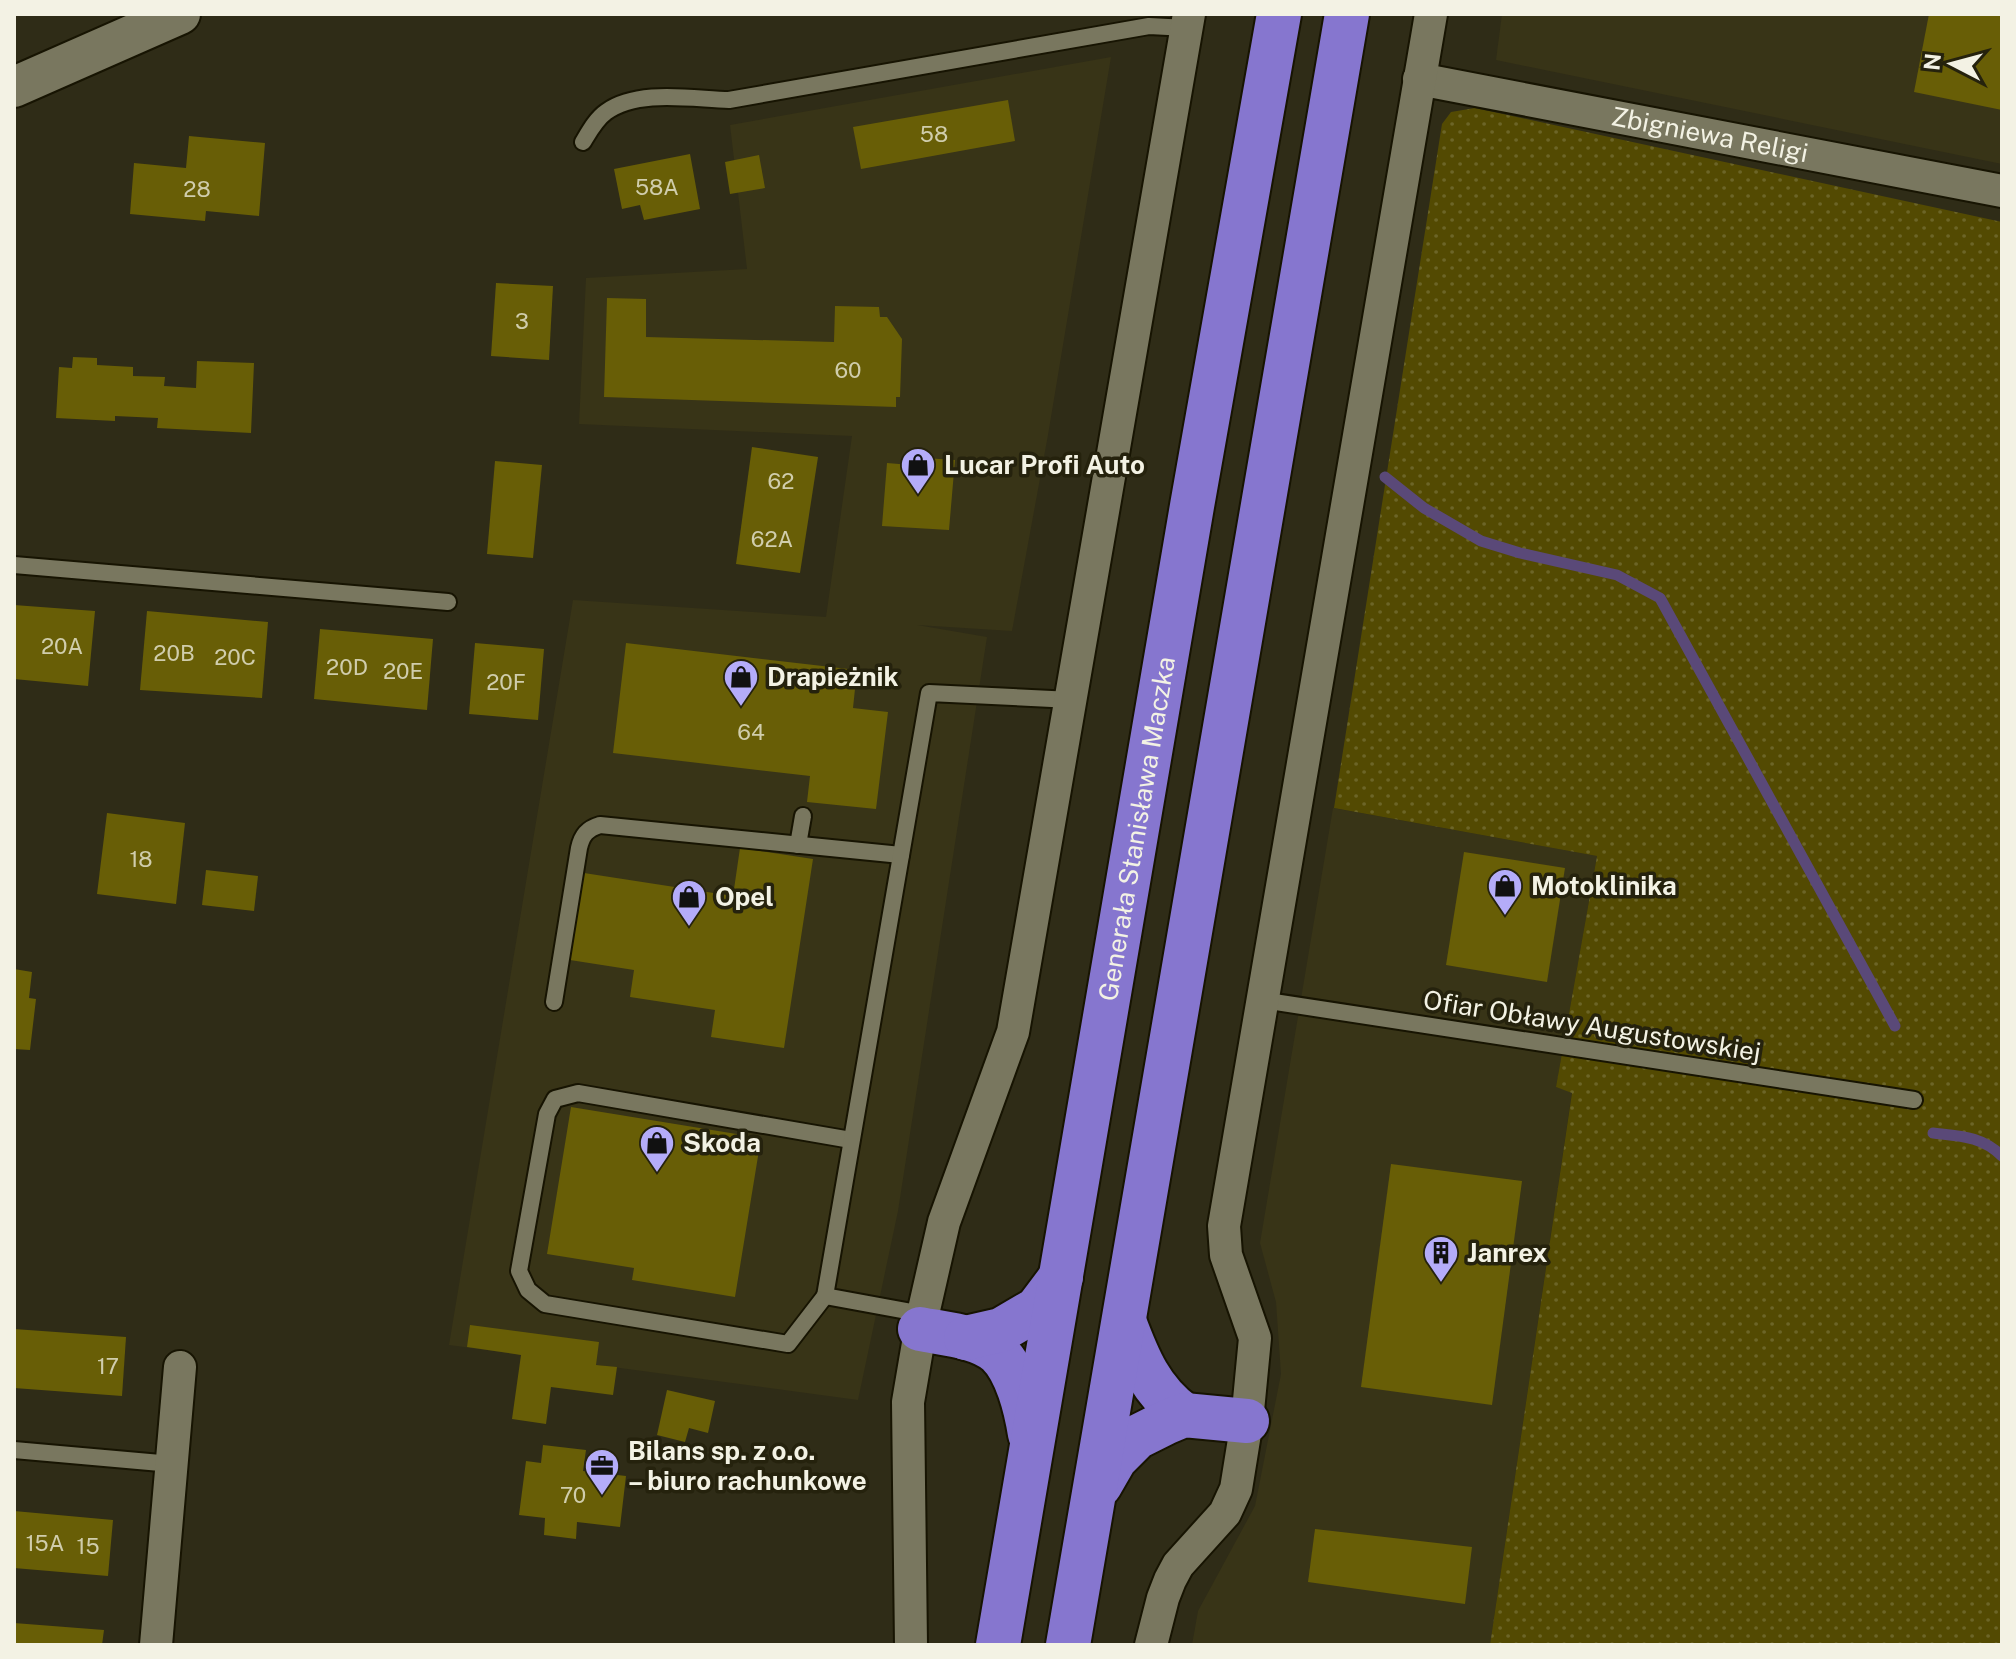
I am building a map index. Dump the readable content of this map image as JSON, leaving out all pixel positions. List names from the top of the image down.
{
  "streets": {
    "highway": ["Generała Stanisława Maczka"],
    "street": ["Zbigniewa Religi"],
    "lane": ["Ofiar Obławy Augustowskiej"]
  },
  "places": {
    "shop": [
      "Lucar Profi Auto",
      "Drapieżnik",
      "Motoklinika",
      "Opel",
      "Skoda"
    ],
    "building": ["Janrex"],
    "office": ["Bilans sp. z o.o. – biuro rachunkowe"]
  },
  "house_numbers": [
    "58",
    "58A",
    "28",
    "3",
    "60",
    "62",
    "62A",
    "20A",
    "20B",
    "20C",
    "20D",
    "20E",
    "20F",
    "64",
    "18",
    "17",
    "70",
    "15A",
    "15"
  ],
  "north": "left"
}
